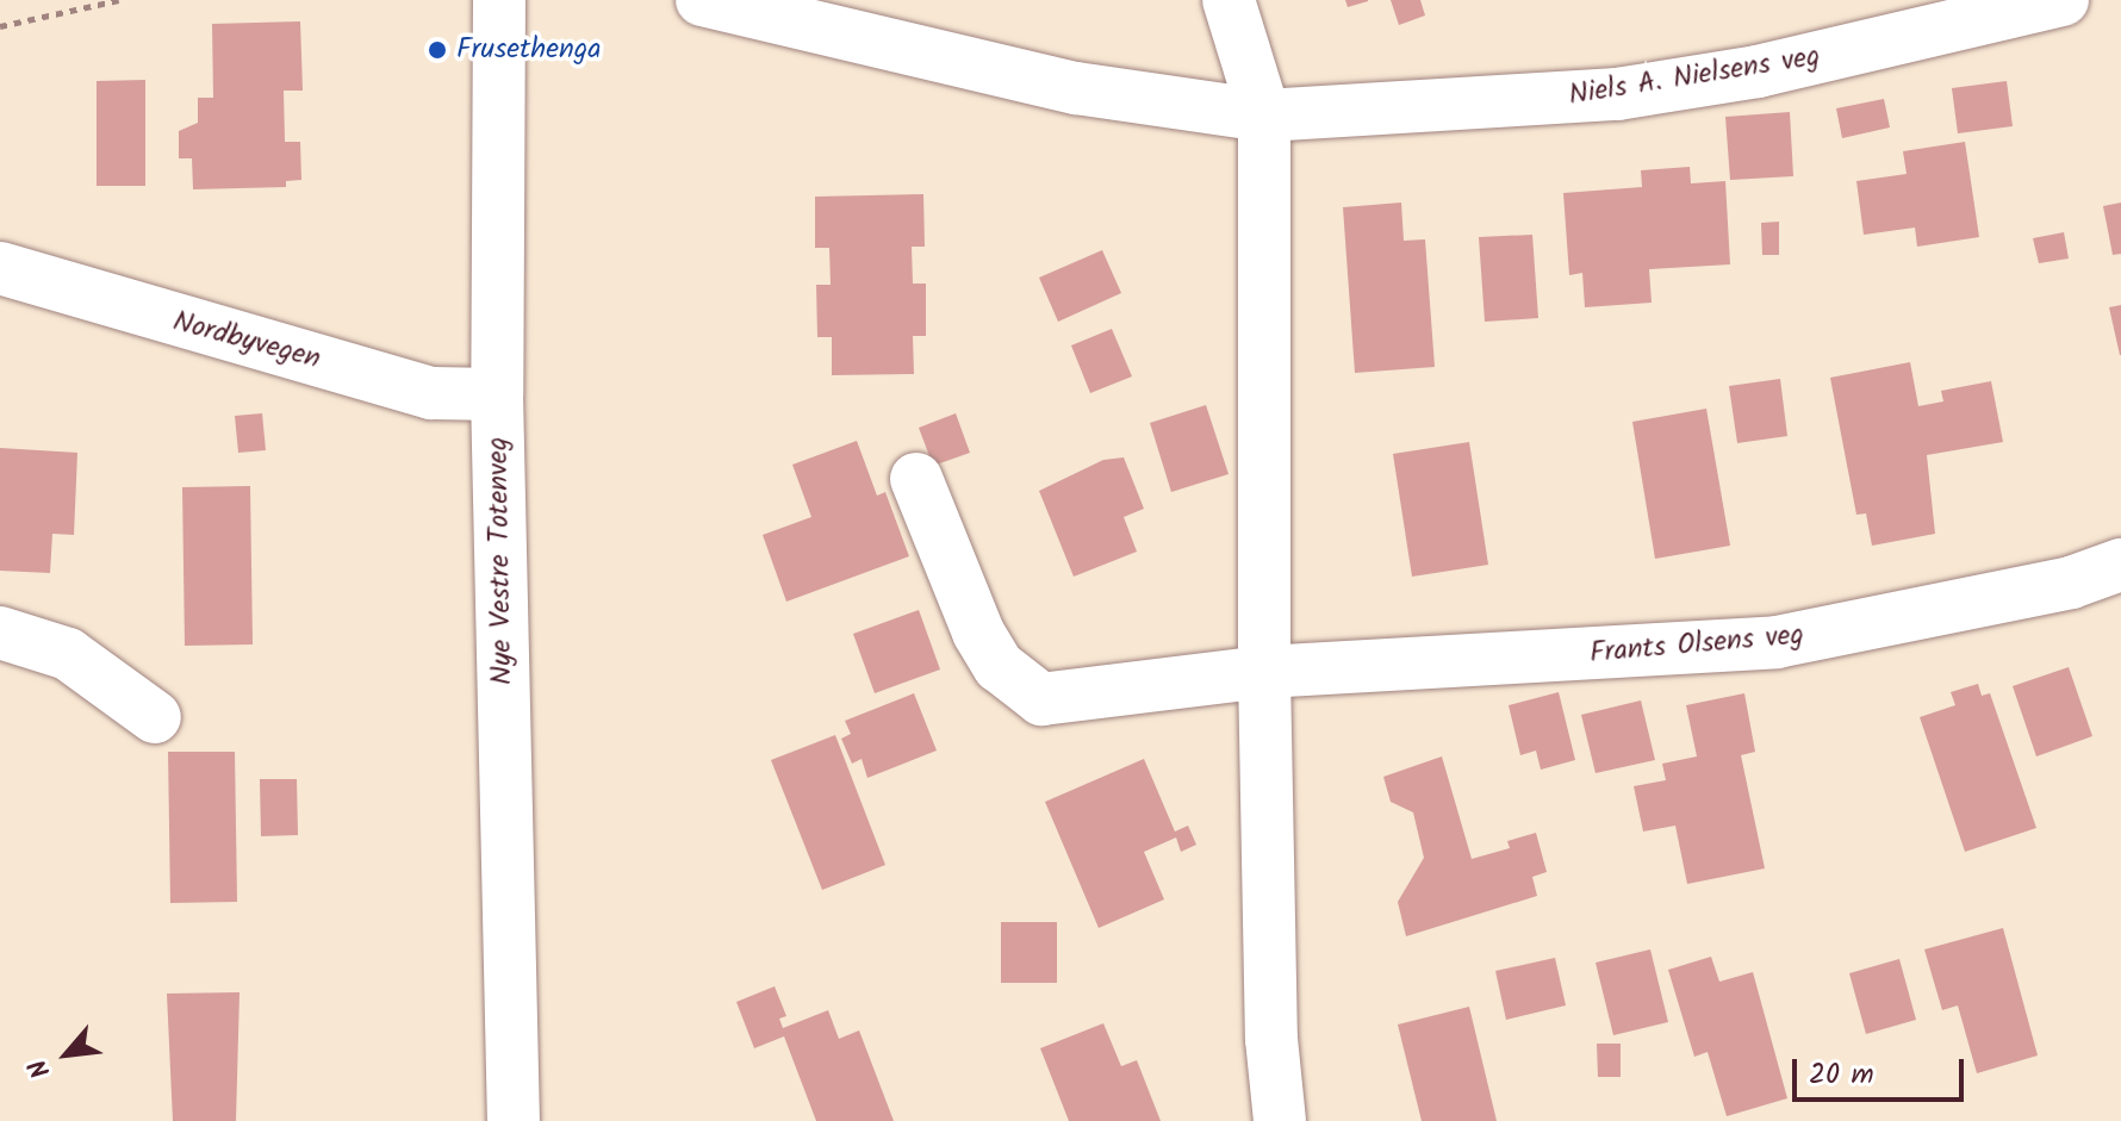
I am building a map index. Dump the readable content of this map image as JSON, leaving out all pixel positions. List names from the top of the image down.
{
  "streets": {
    "street": [
      "Niels A. Nielsens veg",
      "Nordbyvegen",
      "Nye Vestre Totenveg",
      "Frants Olsens veg"
    ]
  },
  "crossings": [
    ["Nordbyvegen", "Nye Vestre Totenveg"]
  ],
  "places": ["Frusethenga"],
  "scale_bar": "20 m",
  "north": "bottom left"
}
